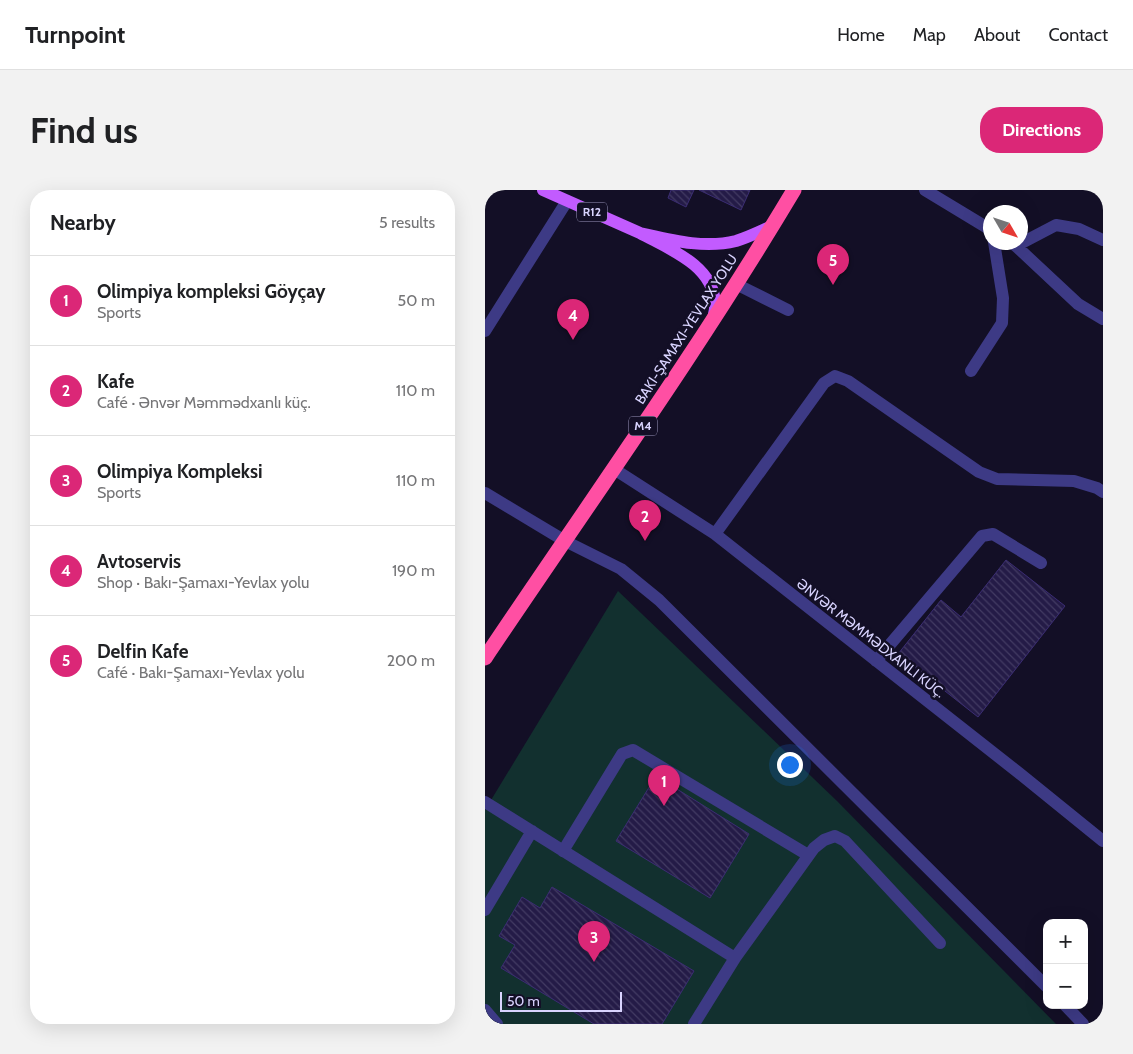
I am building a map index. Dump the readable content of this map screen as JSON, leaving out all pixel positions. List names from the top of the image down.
{
  "streets": {
    "highway": ["M4"],
    "main road": ["R12"]
  },
  "scale_bar": "50 m",
  "north": "bottom right",
  "page": {
    "header": "Turnpoint",
    "nav": [
      "Home",
      "Map",
      "About",
      "Contact"
    ],
    "buttons": "Directions",
    "title": "Find us",
    "heading": ["Nearby", "5 results"],
    "pins": [
      "5",
      "4",
      "2",
      "1",
      "3"
    ],
    "list": [
      {
        "mark": "1",
        "name": "Olimpiya kompleksi Göyçay",
        "note": "Sports",
        "value": "50 m"
      },
      {
        "mark": "2",
        "name": "Kafe",
        "note": "Café · Ənvər Məmmədxanlı küç.",
        "value": "110 m"
      },
      {
        "mark": "3",
        "name": "Olimpiya Kompleksi",
        "note": "Sports",
        "value": "110 m"
      },
      {
        "mark": "4",
        "name": "Avtoservis",
        "note": "Shop · Bakı-Şamaxı-Yevlax yolu",
        "value": "190 m"
      },
      {
        "mark": "5",
        "name": "Delfin Kafe",
        "note": "Café · Bakı-Şamaxı-Yevlax yolu",
        "value": "200 m"
      }
    ],
    "map_buttons": ["+", "−"],
    "scale": "50 m"
  }
}
